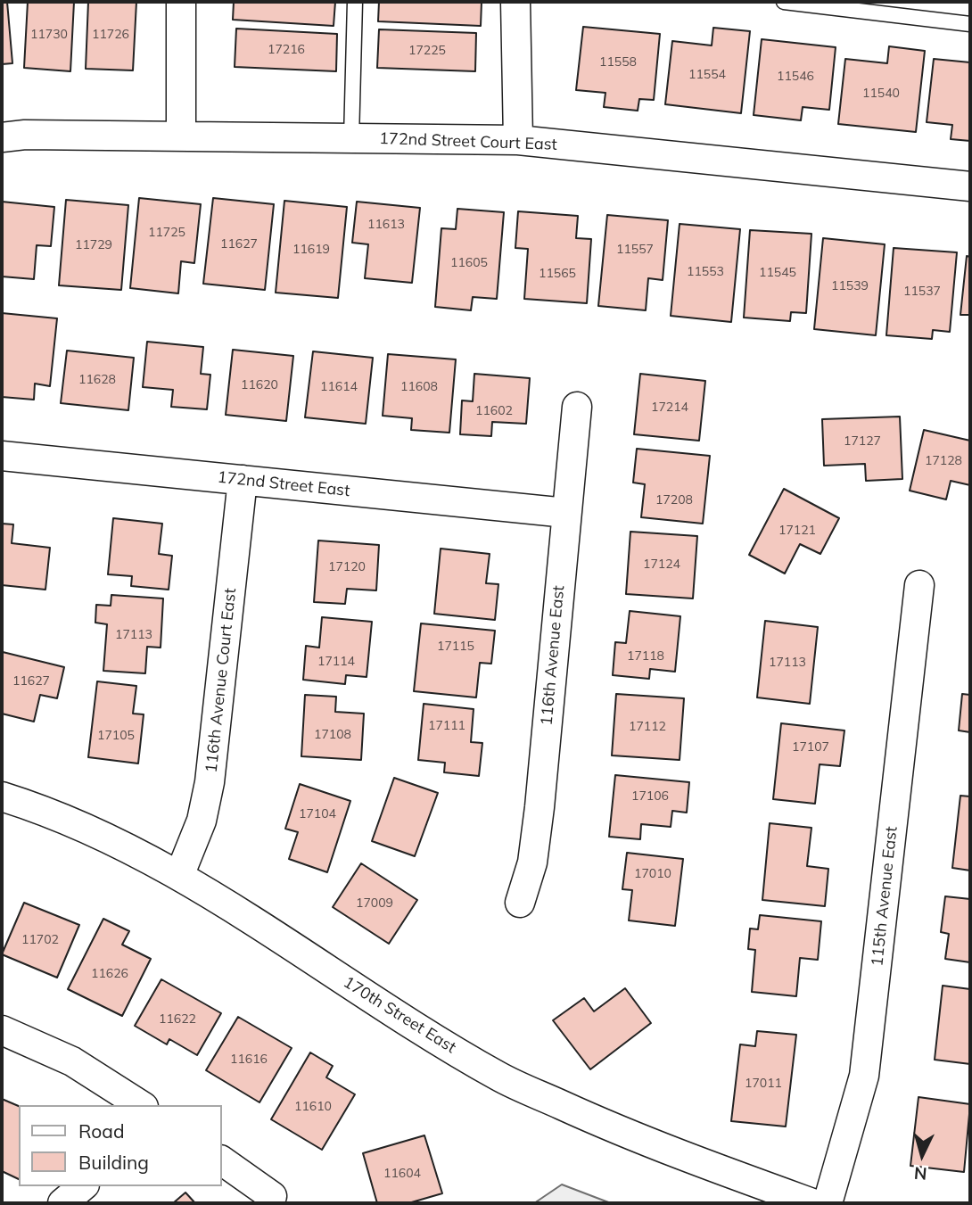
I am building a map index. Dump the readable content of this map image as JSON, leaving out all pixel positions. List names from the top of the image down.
{
  "streets": {
    "street": [
      "172nd Street Court East",
      "172nd Street East",
      "116th Avenue East",
      "116th Avenue Court East",
      "115th Avenue East",
      "170th Street East"
    ]
  },
  "crossings": [
    ["172nd Street East", "116th Avenue East"],
    ["172nd Street East", "116th Avenue Court East"],
    ["116th Avenue Court East", "170th Street East"]
  ],
  "house_numbers": [
    "11730",
    "11726",
    "17216",
    "17225",
    "11558",
    "11554",
    "11546",
    "11540",
    "11613",
    "11725",
    "11627",
    "11729",
    "11619",
    "11557",
    "11605",
    "11553",
    "11545",
    "11565",
    "11539",
    "11537",
    "11628",
    "11620",
    "11614",
    "11608",
    "17214",
    "11602",
    "17127",
    "17128",
    "17208",
    "17121",
    "17124",
    "17120",
    "17113",
    "17115",
    "17118",
    "17114",
    "17113",
    "11627",
    "17111",
    "17112",
    "17108",
    "17105",
    "17107",
    "17106",
    "17104",
    "17010",
    "17009",
    "11702",
    "11626",
    "11622",
    "11616",
    "17011",
    "11610",
    "11604"
  ],
  "legend": ["Road", "Building"],
  "north": "bottom"
}
